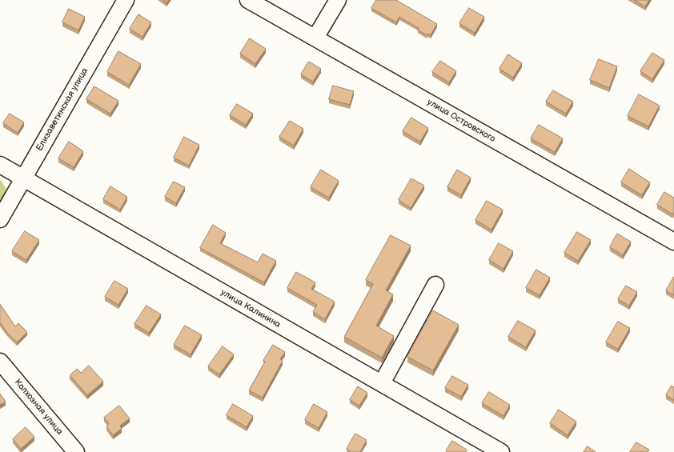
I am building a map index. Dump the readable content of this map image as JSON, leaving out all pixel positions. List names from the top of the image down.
{
  "streets": {
    "street": [
      "Елизаветинская улица",
      "улица Островского",
      "улица Калинина",
      "Колхозная улица"
    ]
  },
  "crossings": [
    ["Елизаветинская улица", "улица Калинина"]
  ]
}
